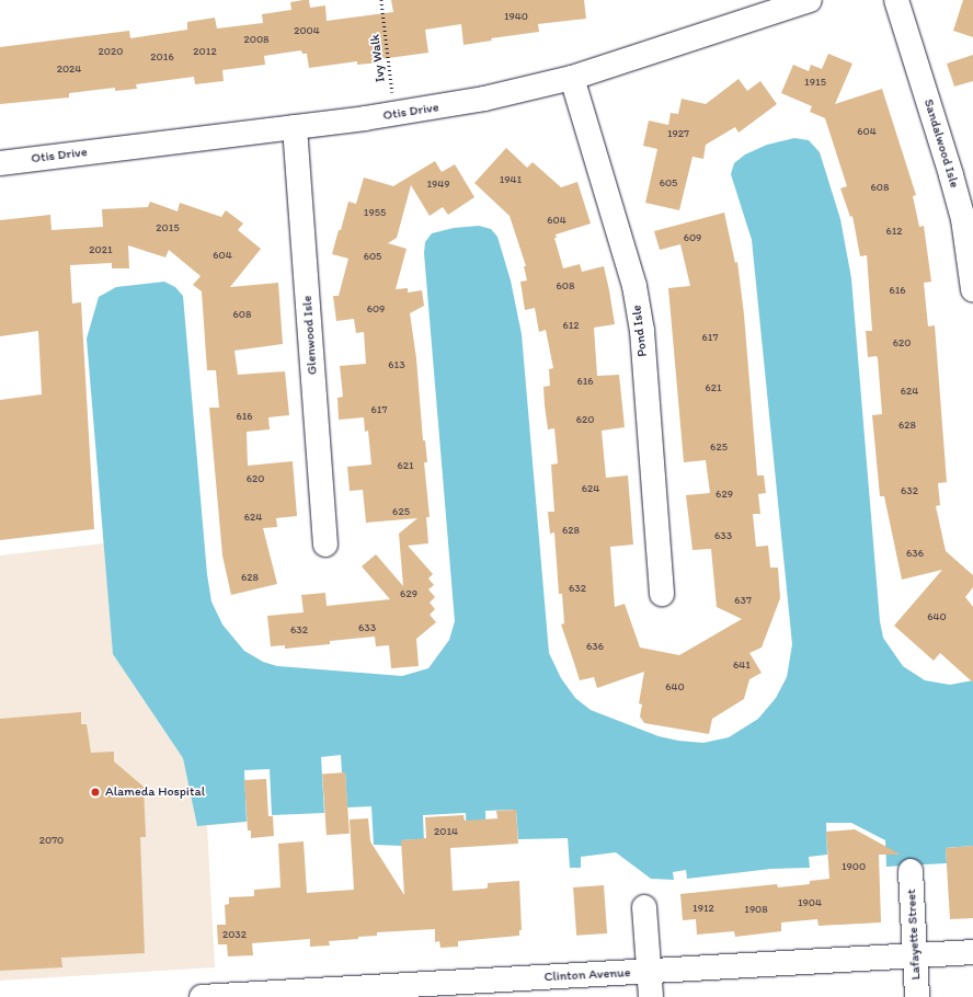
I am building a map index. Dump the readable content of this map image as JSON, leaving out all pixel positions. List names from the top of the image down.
{
  "streets": {
    "street": [
      "Otis Drive",
      "Sandalwood Isle",
      "Pond Isle",
      "Glenwood Isle",
      "Lafayette Street",
      "Clinton Avenue"
    ],
    "path": ["Ivy Walk"]
  },
  "crossings": [
    ["Ivy Walk", "Otis Drive"],
    ["Otis Drive", "Pond Isle"],
    ["Otis Drive", "Glenwood Isle"],
    ["Lafayette Street", "Clinton Avenue"]
  ],
  "places": ["Alameda Hospital"],
  "house_numbers": [
    "1940",
    "2004",
    "2008",
    "2020",
    "2012",
    "2016",
    "2024",
    "1915",
    "604",
    "1927",
    "1941",
    "605",
    "1949",
    "608",
    "1955",
    "604",
    "2015",
    "612",
    "609",
    "2021",
    "604",
    "605",
    "608",
    "616",
    "609",
    "608",
    "612",
    "617",
    "620",
    "613",
    "616",
    "621",
    "624",
    "617",
    "616",
    "620",
    "628",
    "625",
    "621",
    "620",
    "624",
    "632",
    "629",
    "625",
    "624",
    "628",
    "633",
    "636",
    "628",
    "632",
    "629",
    "637",
    "640",
    "633",
    "632",
    "636",
    "641",
    "640",
    "2014",
    "2070",
    "1900",
    "1904",
    "1912",
    "1908",
    "2032"
  ]
}
